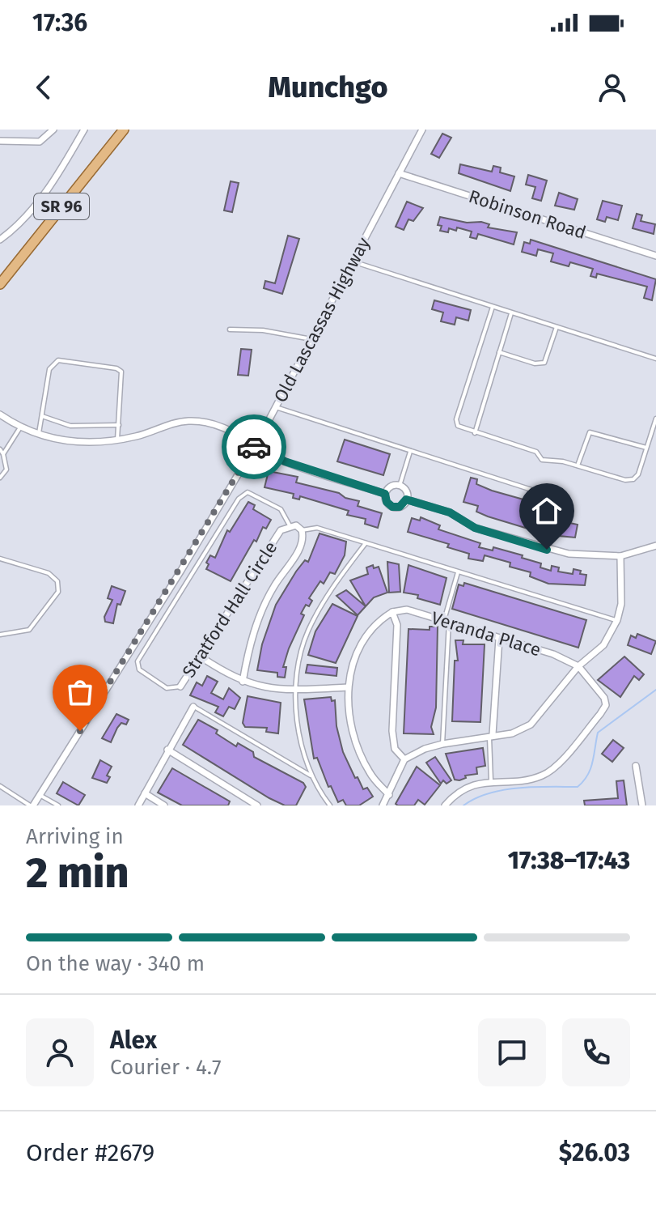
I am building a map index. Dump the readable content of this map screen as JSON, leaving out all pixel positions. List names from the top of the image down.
{
  "streets": {
    "main road": ["SR 96"],
    "street": [
      "Robinson Road",
      "Old Lascassas Highway",
      "Stratford Hall Circle",
      "Veranda Place"
    ]
  },
  "crossings": [
    ["Robinson Road", "Old Lascassas Highway"]
  ],
  "page": {
    "status": "17:36",
    "header": "Munchgo",
    "heading": ["2 min", "Arriving in", "17:38–17:43"],
    "panel": [
      "Alex",
      "Courier · 4.7",
      "Order #2679",
      "$26.03"
    ],
    "bar": "On the way · 340 m"
  }
}
